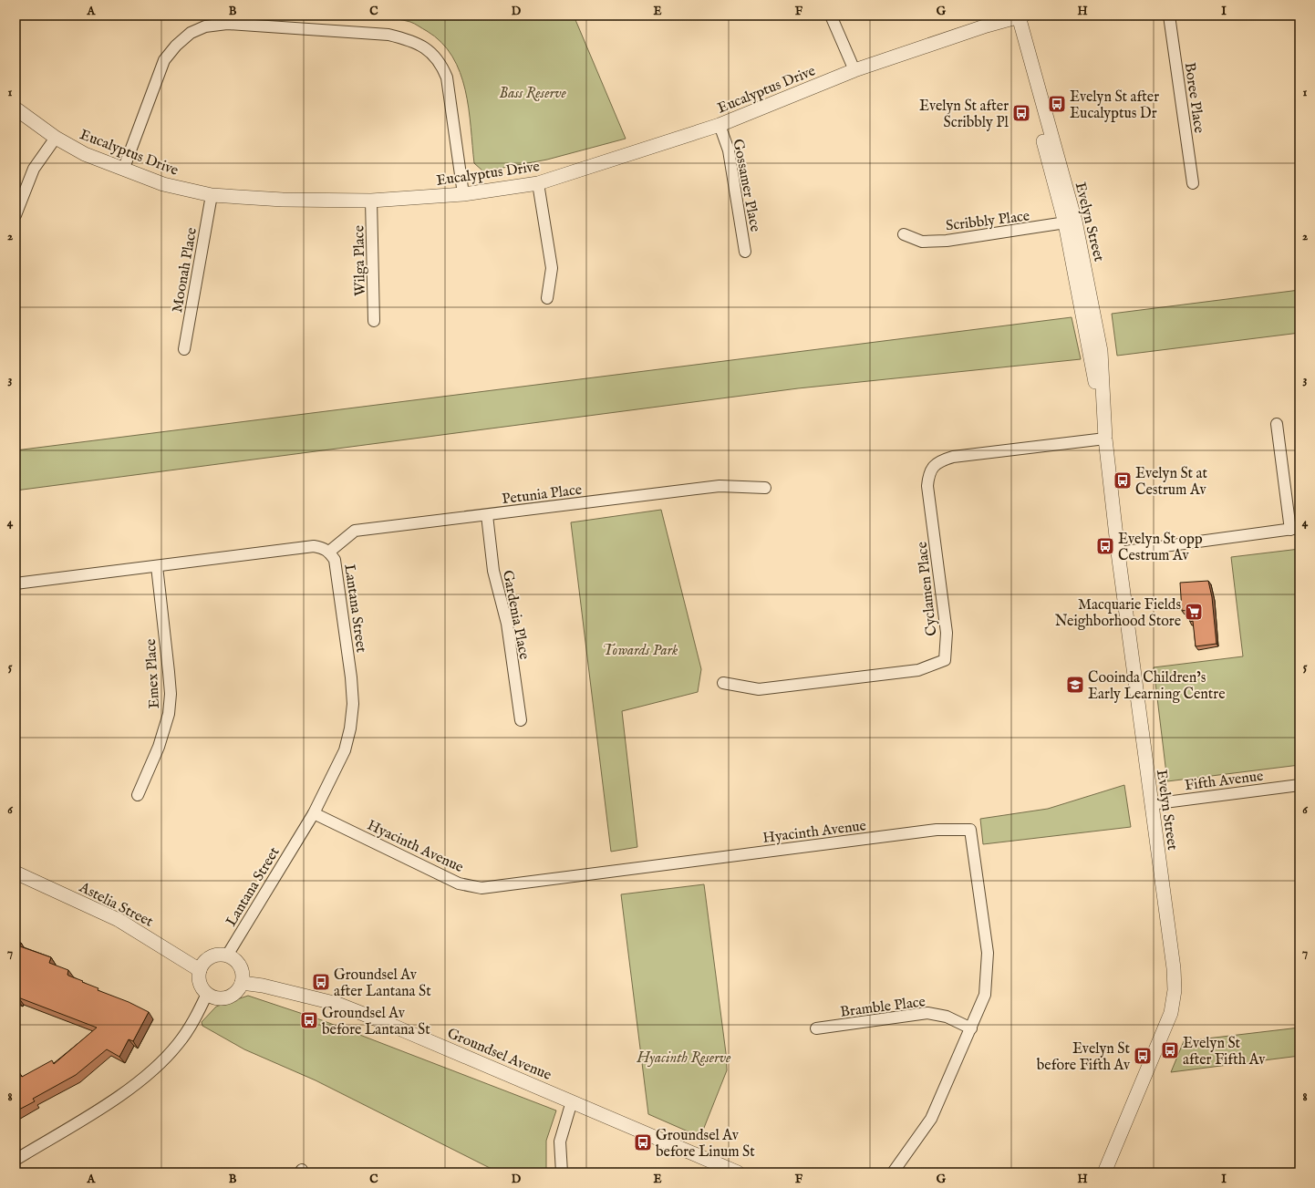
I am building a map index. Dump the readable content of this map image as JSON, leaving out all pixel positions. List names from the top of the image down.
{
  "streets": {
    "street": [
      "Eucalyptus Drive",
      "Boree Place",
      "Gossamer Place",
      "Scribbly Place",
      "Evelyn Street",
      "Wilga Place",
      "Moonah Place",
      "Petunia Place",
      "Cyclamen Place",
      "Lantana Street",
      "Gardenia Place",
      "Emex Place",
      "Fifth Avenue",
      "Hyacinth Avenue",
      "Astelia Street",
      "Bramble Place",
      "Groundsel Avenue"
    ]
  },
  "crossings": [
    ["Eucalyptus Drive", "Gossamer Place"],
    ["Eucalyptus Drive", "Evelyn Street"],
    ["Eucalyptus Drive", "Wilga Place"],
    ["Eucalyptus Drive", "Moonah Place"],
    ["Scribbly Place", "Evelyn Street"],
    ["Evelyn Street", "Cyclamen Place"],
    ["Evelyn Street", "Fifth Avenue"],
    ["Petunia Place", "Lantana Street"],
    ["Petunia Place", "Gardenia Place"],
    ["Lantana Street", "Emex Place"],
    ["Lantana Street", "Hyacinth Avenue"],
    ["Lantana Street", "Astelia Street"],
    ["Lantana Street", "Groundsel Avenue"],
    ["Hyacinth Avenue", "Bramble Place"],
    ["Astelia Street", "Groundsel Avenue"]
  ],
  "parks": ["Bass Reserve", "Towards Park", "Hyacinth Reserve"],
  "places": {
    "bus stop": [
      "Evelyn St after Eucalyptus Dr",
      "Evelyn St after Scribbly Pl",
      "Evelyn St at Cestrum Av",
      "Evelyn St opp Cestrum Av",
      "Groundsel Av after Lantana St",
      "Groundsel Av before Lantana St",
      "Evelyn St after Fifth Av",
      "Evelyn St before Fifth Av",
      "Groundsel Av before Linum St"
    ],
    "supermarket": ["Macquarie Fields Neighborhood Store"],
    "school or university": ["Cooinda Children’s Early Learning Centre"]
  },
  "grid": {
    "columns": [
      "A",
      "B",
      "C",
      "D",
      "E",
      "F",
      "G",
      "H",
      "I"
    ],
    "rows": [
      "1",
      "2",
      "3",
      "4",
      "5",
      "6",
      "7",
      "8"
    ]
  }
}
